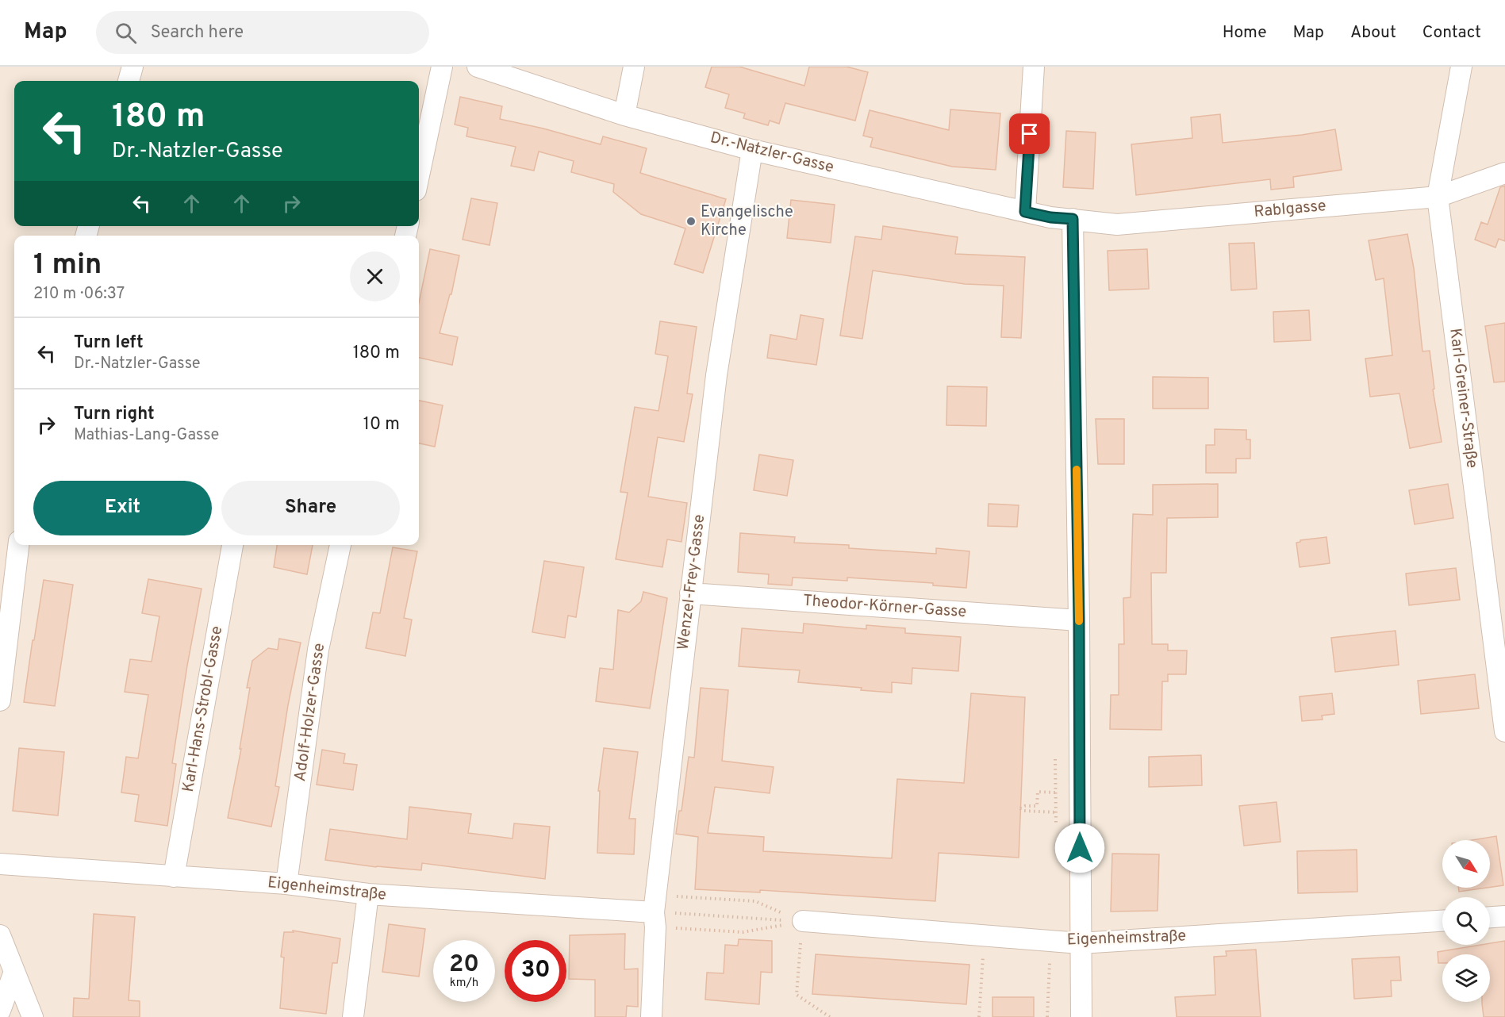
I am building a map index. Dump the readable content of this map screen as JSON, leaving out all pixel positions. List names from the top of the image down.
{
  "streets": {
    "street": [
      "Dr.-Natzler-Gasse",
      "Rablgasse",
      "Karl-Greiner-Straße",
      "Wenzel-Frey-Gasse",
      "Theodor-Körner-Gasse",
      "Karl-Hans-Strobl-Gasse",
      "Adolf-Holzer-Gasse",
      "Eigenheimstraße"
    ]
  },
  "crossings": [
    ["Dr.-Natzler-Gasse", "Rablgasse"],
    ["Dr.-Natzler-Gasse", "Wenzel-Frey-Gasse"],
    ["Rablgasse", "Karl-Greiner-Straße"],
    ["Wenzel-Frey-Gasse", "Theodor-Körner-Gasse"],
    ["Wenzel-Frey-Gasse", "Eigenheimstraße"],
    ["Karl-Hans-Strobl-Gasse", "Eigenheimstraße"],
    ["Adolf-Holzer-Gasse", "Eigenheimstraße"]
  ],
  "places": ["Evangelische Kirche"],
  "north": "bottom right",
  "page": {
    "header": "Map",
    "search": "Search here",
    "nav": [
      "Home",
      "Map",
      "About",
      "Contact"
    ],
    "turn": ["180 m", "Dr.-Natzler-Gasse"],
    "heading": ["1 min", "210 m · 06:37"],
    "list": [
      {
        "name": "Turn left",
        "note": "Dr.-Natzler-Gasse",
        "value": "180 m"
      },
      {
        "name": "Turn right",
        "note": "Mathias-Lang-Gasse",
        "value": "10 m"
      }
    ],
    "buttons": ["Exit", "Share"],
    "speed": "20 km/h",
    "limit": "30"
  }
}
